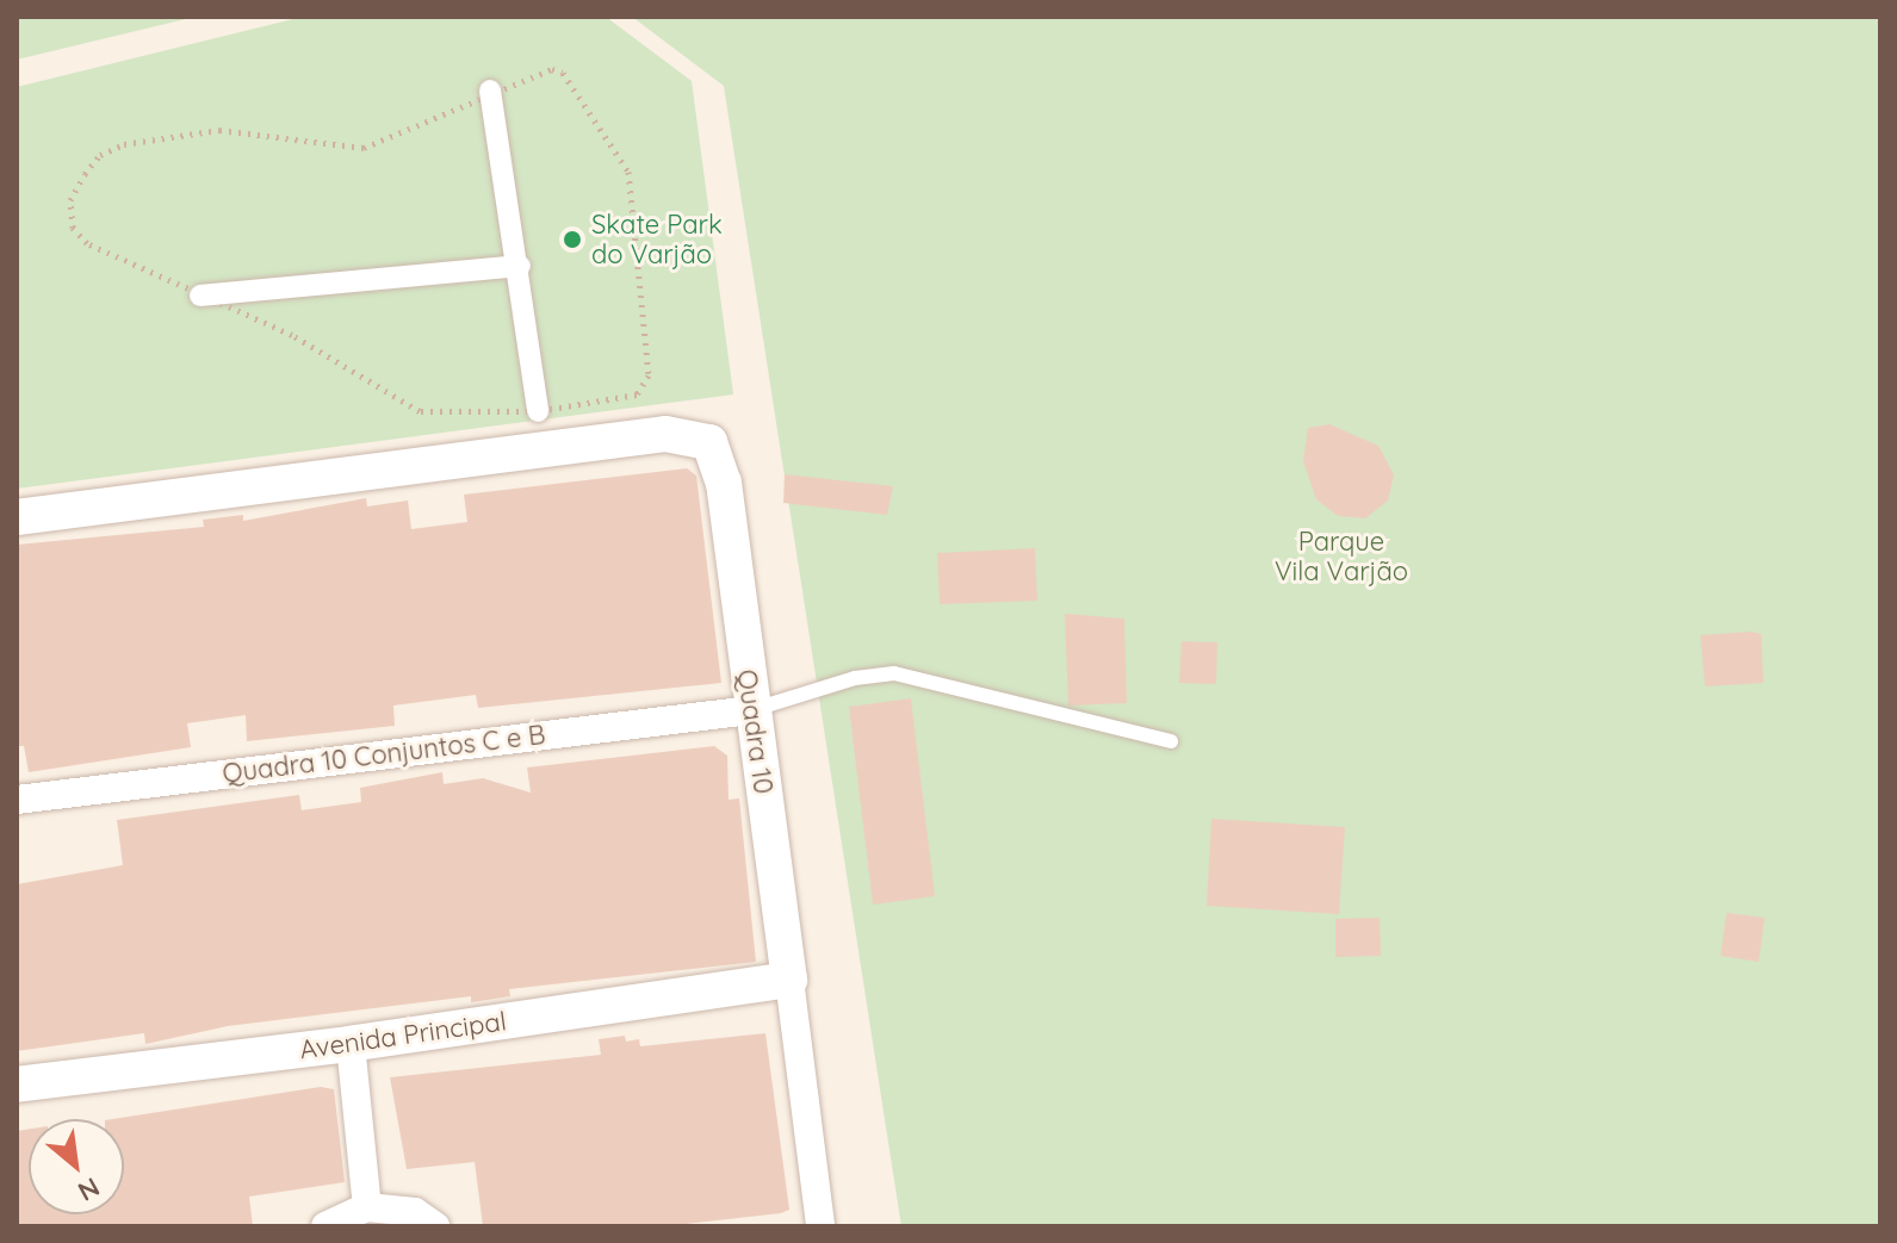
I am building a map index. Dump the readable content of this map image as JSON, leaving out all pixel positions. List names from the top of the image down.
{
  "streets": {
    "street": ["Quadra 10", "Quadra 10 Conjuntos C e B", "Avenida Principal"]
  },
  "crossings": [
    ["Quadra 10", "Quadra 10 Conjuntos C e B"],
    ["Quadra 10", "Avenida Principal"]
  ],
  "parks": ["Parque Vila Varjão"],
  "places": ["Skate Park do Varjão"],
  "north": "bottom right"
}
